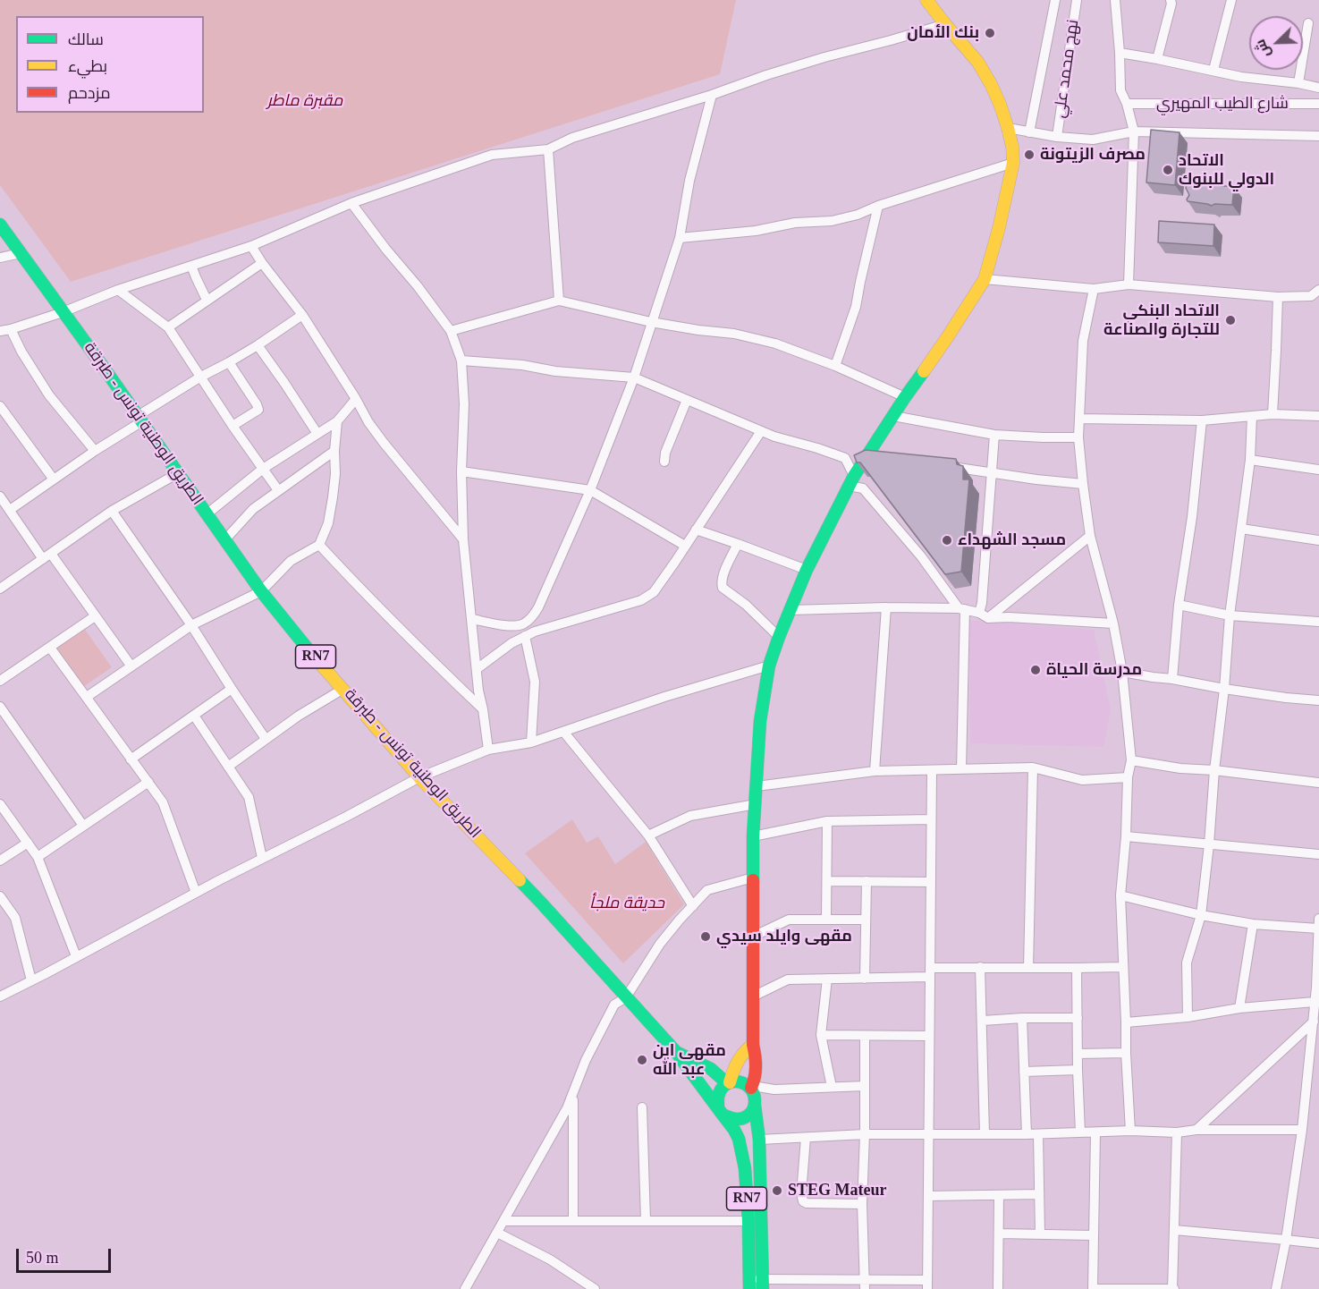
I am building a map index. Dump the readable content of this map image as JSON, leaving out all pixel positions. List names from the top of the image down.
{
  "streets": {
    "main road": ["الطريق الوطنية تونس - طبرقة", "RN7"],
    "street": ["نهج محمد علي", "شارع الطيب المهيري"]
  },
  "crossings": [
    ["نهج محمد علي", "شارع الطيب المهيري"],
    ["الطريق الوطنية تونس - طبرقة", "RN7"]
  ],
  "parks": ["مقبرة ماطر", "حديقة ملجأ"],
  "places": [
    "بنك الأمان",
    "مصرف الزيتونة",
    "الاتحاد الدولي للبنوك",
    "الاتحاد البنكي للتجارة والصناعة",
    "مسجد الشهداء",
    "مدرسة الحياة",
    "مقهى وايلد سيدي",
    "مقهى ابن عبد الله",
    "STEG Mateur"
  ],
  "legend": ["سالك", "بطيء", "مزدحم"],
  "scale_bar": "50 m",
  "north": "bottom left"
}
